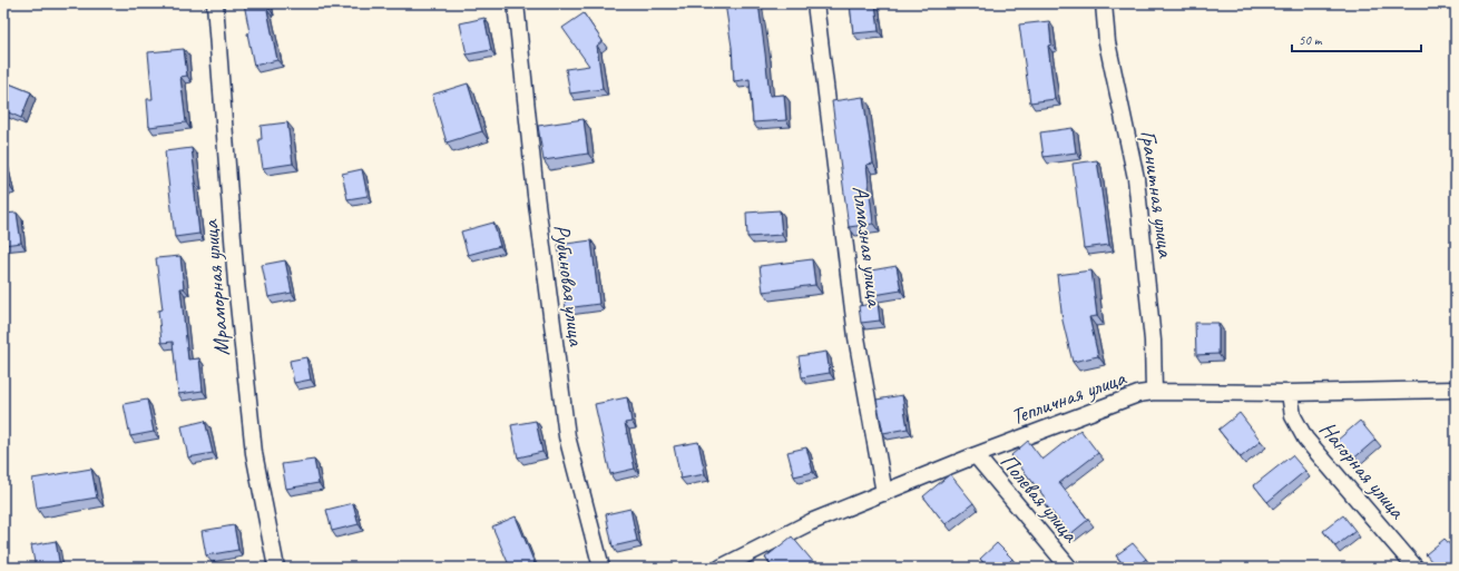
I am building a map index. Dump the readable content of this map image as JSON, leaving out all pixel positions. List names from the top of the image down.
{
  "streets": {
    "street": [
      "Гранитная улица",
      "Алмазная улица",
      "Рубиновая улица",
      "Мраморная улица",
      "Тепличная улица",
      "Нагорная улица",
      "Полевая улица"
    ]
  },
  "crossings": [
    ["Гранитная улица", "Тепличная улица"],
    ["Алмазная улица", "Тепличная улица"],
    ["Тепличная улица", "Нагорная улица"],
    ["Тепличная улица", "Полевая улица"]
  ],
  "scale_bar": "50 m"
}
